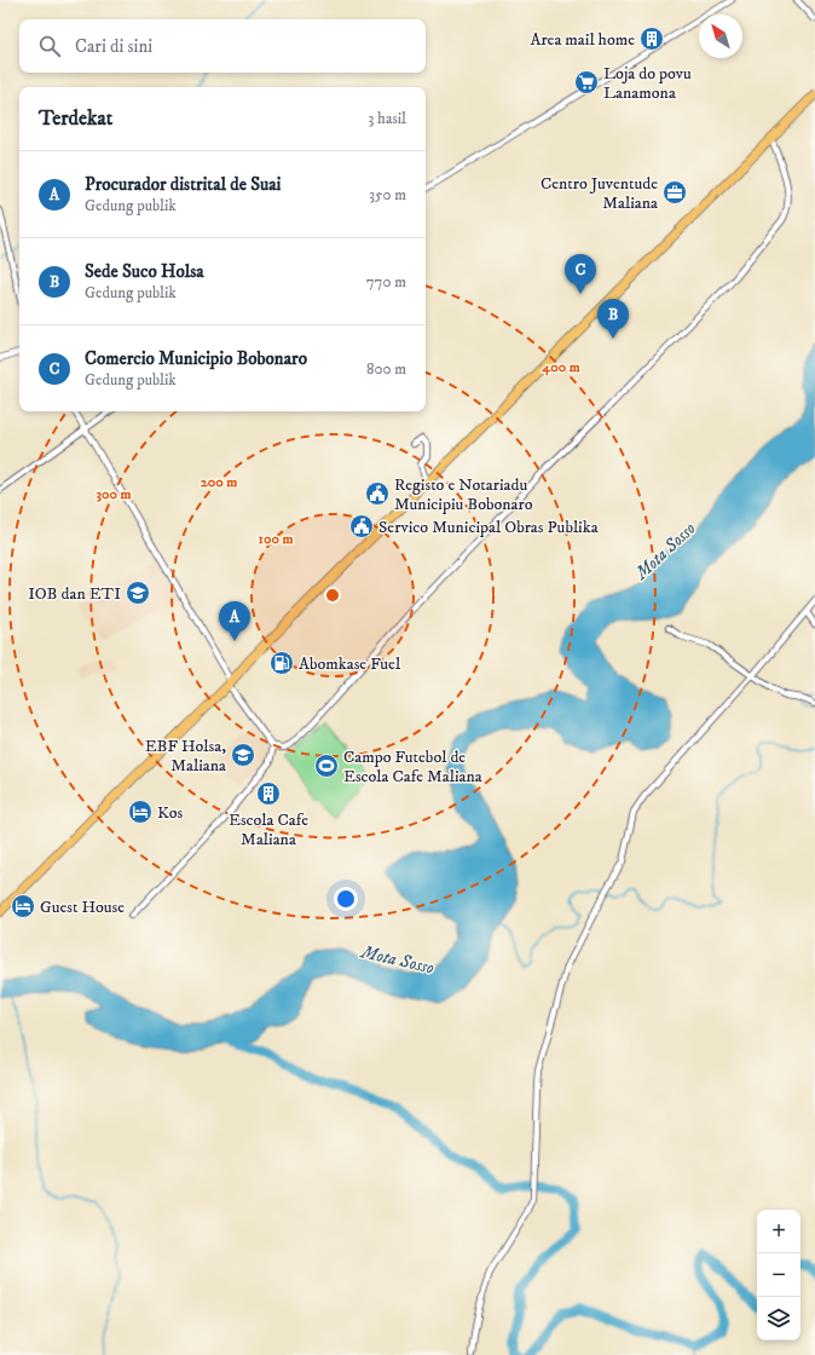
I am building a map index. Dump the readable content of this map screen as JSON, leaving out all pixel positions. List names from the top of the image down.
{
  "water": ["Mota Sosso"],
  "places": {
    "building": ["Area mail home", "Escola Cafe Maliana"],
    "supermarket": ["Loja do povu Lanamona"],
    "office": ["Centro Juventude Maliana"],
    "public building": ["Registo e Notariadu Municipiu Bobonaro", "Servico Municipal Obras Publika"],
    "school or university": ["IOB dan ETI", "EBF Holsa, Maliana"],
    "fuel station": ["Abomkase Fuel"],
    "sports": ["Campo Futebol de Escola Cafe Maliana"],
    "hotel": ["Kos", "Guest House"]
  },
  "north": "top left",
  "page": {
    "search": "Cari di sini",
    "heading": ["Terdekat", "3 hasil"],
    "list": [
      {
        "mark": "A",
        "name": "Procurador distrital de Suai",
        "note": "Gedung publik",
        "value": "350 m"
      },
      {
        "mark": "B",
        "name": "Sede Suco Holsa",
        "note": "Gedung publik",
        "value": "770 m"
      },
      {
        "mark": "C",
        "name": "Comercio Municipio Bobonaro",
        "note": "Gedung publik",
        "value": "800 m"
      }
    ],
    "pins": ["C", "B", "A"],
    "map_buttons": ["+", "−"]
  },
  "rings": [
    "400 m",
    "200 m",
    "300 m",
    "100 m"
  ]
}
